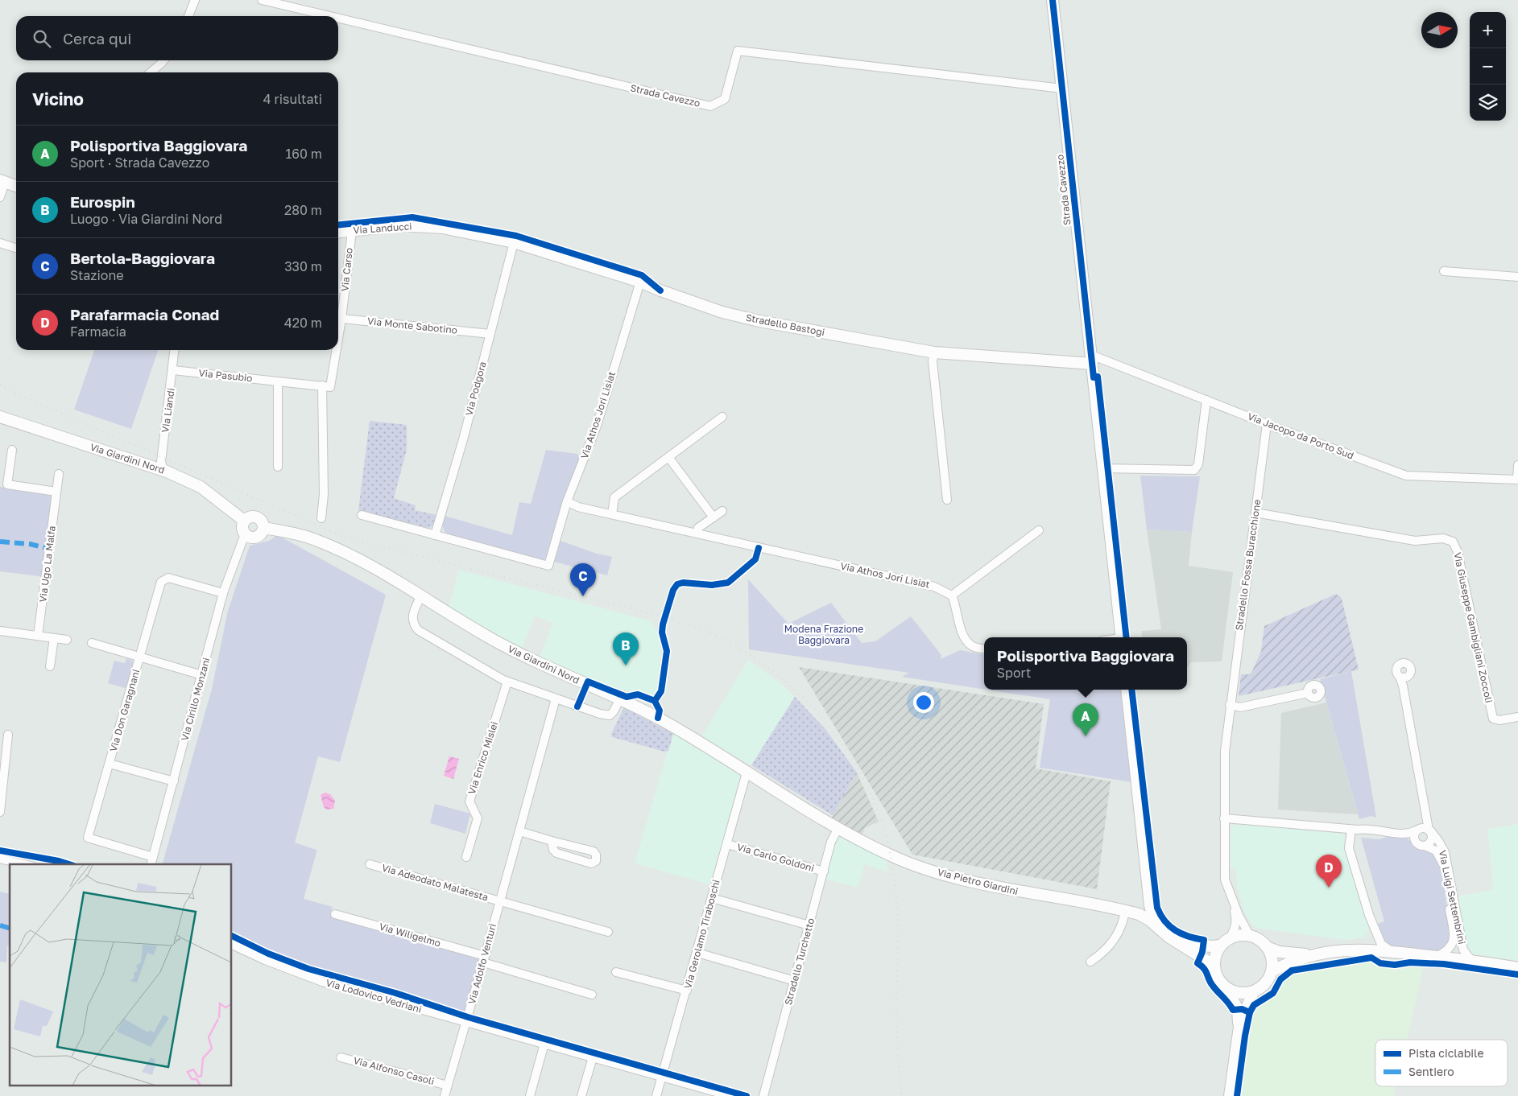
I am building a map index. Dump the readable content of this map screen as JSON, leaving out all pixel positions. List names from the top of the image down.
{
  "streets": {
    "main road": [
      "Strada Cavezzo",
      "Via Landucci",
      "Stradello Bastogi",
      "Via Giardini Nord",
      "Via Pietro Giardini"
    ],
    "street": [
      "Via Carso",
      "Via Monte Sabotino",
      "Via Pasubio",
      "Via Podgora",
      "Via Liandi",
      "Via Athos Jori Lisiat",
      "Via Jacopo da Porto Sud",
      "Via Ugo La Malfa",
      "Stradello Fossa Buracchione",
      "Via Giuseppe Gambigliani Zoccoli",
      "Via Cirillo Monzani",
      "Via Don Garagnani",
      "Via Enrico Mislei",
      "Via Carlo Goldoni",
      "Via Adeodato Malatesta",
      "Via Luigi Settembrini",
      "Via Gerolamo Tiraboschi",
      "Via Wiligelmo",
      "Stradello Turchetto",
      "Via Adolfo Venturi",
      "Via Lodovico Vedriani",
      "Via Alfonso Casoli"
    ]
  },
  "crossings": [
    ["Strada Cavezzo", "Stradello Bastogi"],
    ["Strada Cavezzo", "Via Jacopo da Porto Sud"],
    ["Via Landucci", "Via Carso"],
    ["Via Landucci", "Stradello Bastogi"],
    ["Via Landucci", "Via Podgora"],
    ["Via Landucci", "Via Athos Jori Lisiat"],
    ["Via Carso", "Via Monte Sabotino"],
    ["Via Carso", "Via Pasubio"],
    ["Stradello Bastogi", "Via Athos Jori Lisiat"],
    ["Stradello Bastogi", "Via Jacopo da Porto Sud"],
    ["Via Monte Sabotino", "Via Podgora"],
    ["Via Pasubio", "Via Liandi"],
    ["Via Liandi", "Via Giardini Nord"],
    ["Via Jacopo da Porto Sud", "Stradello Fossa Buracchione"],
    ["Via Giardini Nord", "Via Cirillo Monzani"],
    ["Via Giardini Nord", "Via Pietro Giardini"],
    ["Via Giardini Nord", "Via Gerolamo Tiraboschi"],
    ["Via Giardini Nord", "Stradello Turchetto"],
    ["Stradello Fossa Buracchione", "Via Giuseppe Gambigliani Zoccoli"],
    ["Via Cirillo Monzani", "Via Don Garagnani"],
    ["Via Carlo Goldoni", "Via Gerolamo Tiraboschi"],
    ["Via Carlo Goldoni", "Stradello Turchetto"],
    ["Via Pietro Giardini", "Stradello Turchetto"],
    ["Via Adeodato Malatesta", "Via Adolfo Venturi"],
    ["Via Gerolamo Tiraboschi", "Via Lodovico Vedriani"],
    ["Via Wiligelmo", "Via Adolfo Venturi"],
    ["Via Adolfo Venturi", "Via Lodovico Vedriani"],
    ["Via Adolfo Venturi", "Via Alfonso Casoli"]
  ],
  "parks": ["Modena Frazione Baggiovara"],
  "legend": ["Pista ciclabile", "Sentiero"],
  "north": "right",
  "page": {
    "map_buttons": ["+", "−"],
    "search": "Cerca qui",
    "heading": ["Vicino", "4 risultati"],
    "list": [
      {
        "mark": "A",
        "name": "Polisportiva Baggiovara",
        "note": "Sport · Strada Cavezzo",
        "value": "160 m"
      },
      {
        "mark": "B",
        "name": "Eurospin",
        "note": "Luogo · Via Giardini Nord",
        "value": "280 m"
      },
      {
        "mark": "C",
        "name": "Bertola-Baggiovara",
        "note": "Stazione",
        "value": "330 m"
      },
      {
        "mark": "D",
        "name": "Parafarmacia Conad",
        "note": "Farmacia",
        "value": "420 m"
      }
    ],
    "pins": [
      "C",
      "B",
      "A",
      "D"
    ],
    "popup": ["Polisportiva Baggiovara", "Sport"]
  }
}
